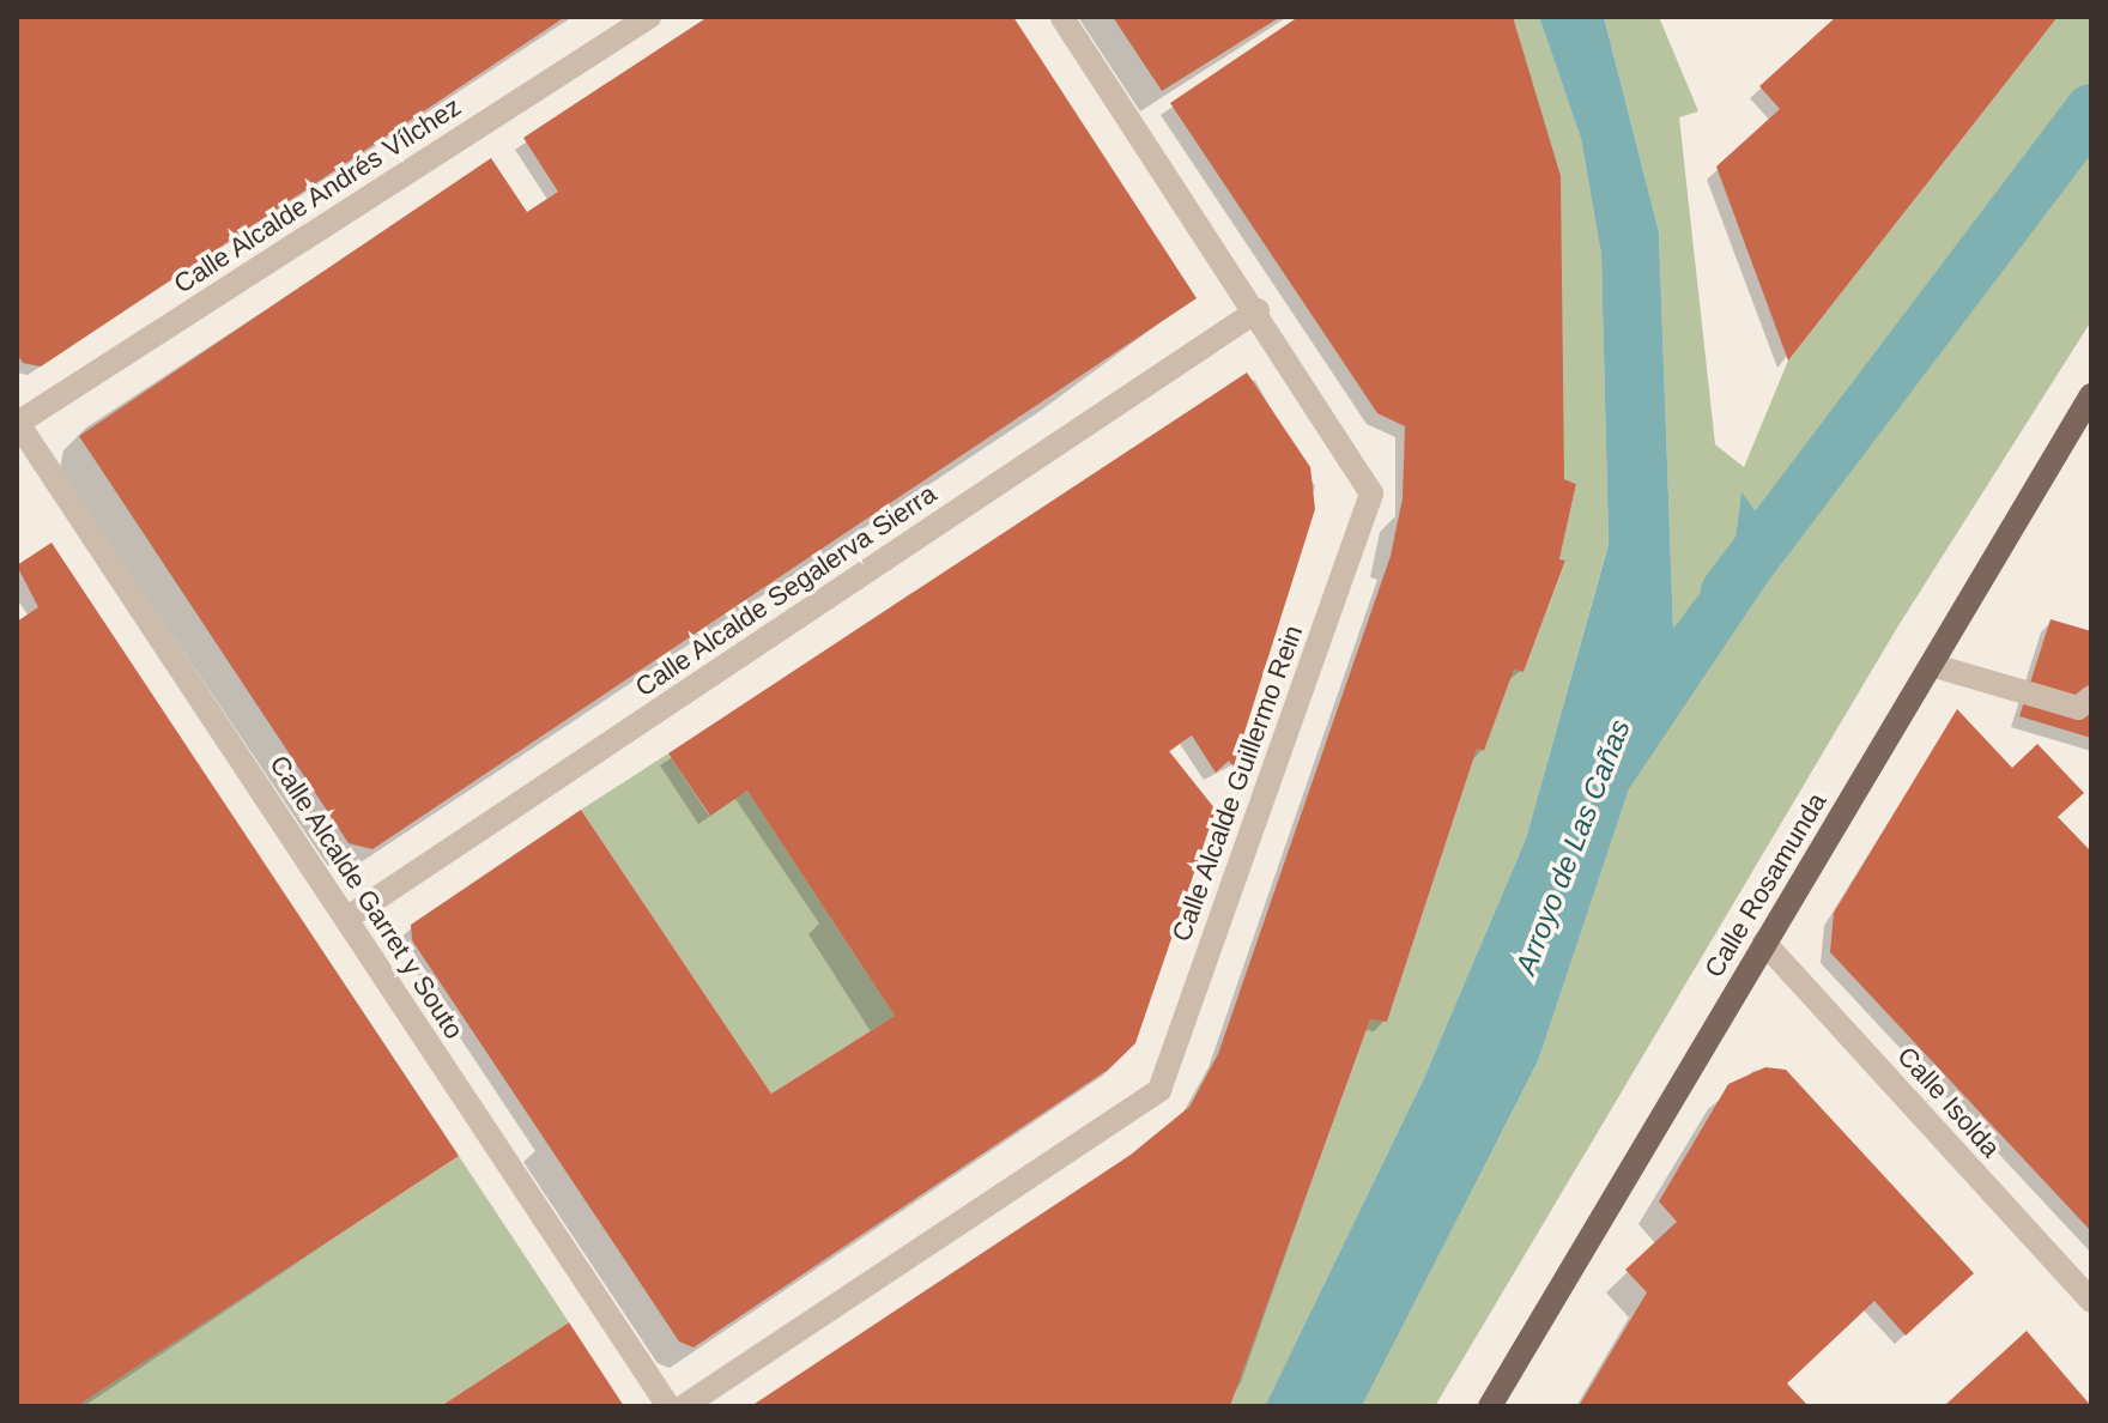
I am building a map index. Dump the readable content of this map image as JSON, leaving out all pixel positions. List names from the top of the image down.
{
  "streets": {
    "main road": ["Calle Rosamunda"],
    "street": [
      "Calle Alcalde Andrés Vílchez",
      "Calle Alcalde Segalerva Sierra",
      "Calle Alcalde Guillermo Rein",
      "Calle Alcalde Garret y Souto",
      "Calle Isolda"
    ]
  },
  "crossings": [
    ["Calle Alcalde Andrés Vílchez", "Calle Alcalde Garret y Souto"],
    ["Calle Alcalde Segalerva Sierra", "Calle Alcalde Guillermo Rein"],
    ["Calle Alcalde Segalerva Sierra", "Calle Alcalde Garret y Souto"],
    ["Calle Rosamunda", "Calle Isolda"]
  ],
  "water": ["Arroyo de Las Cañas"]
}
